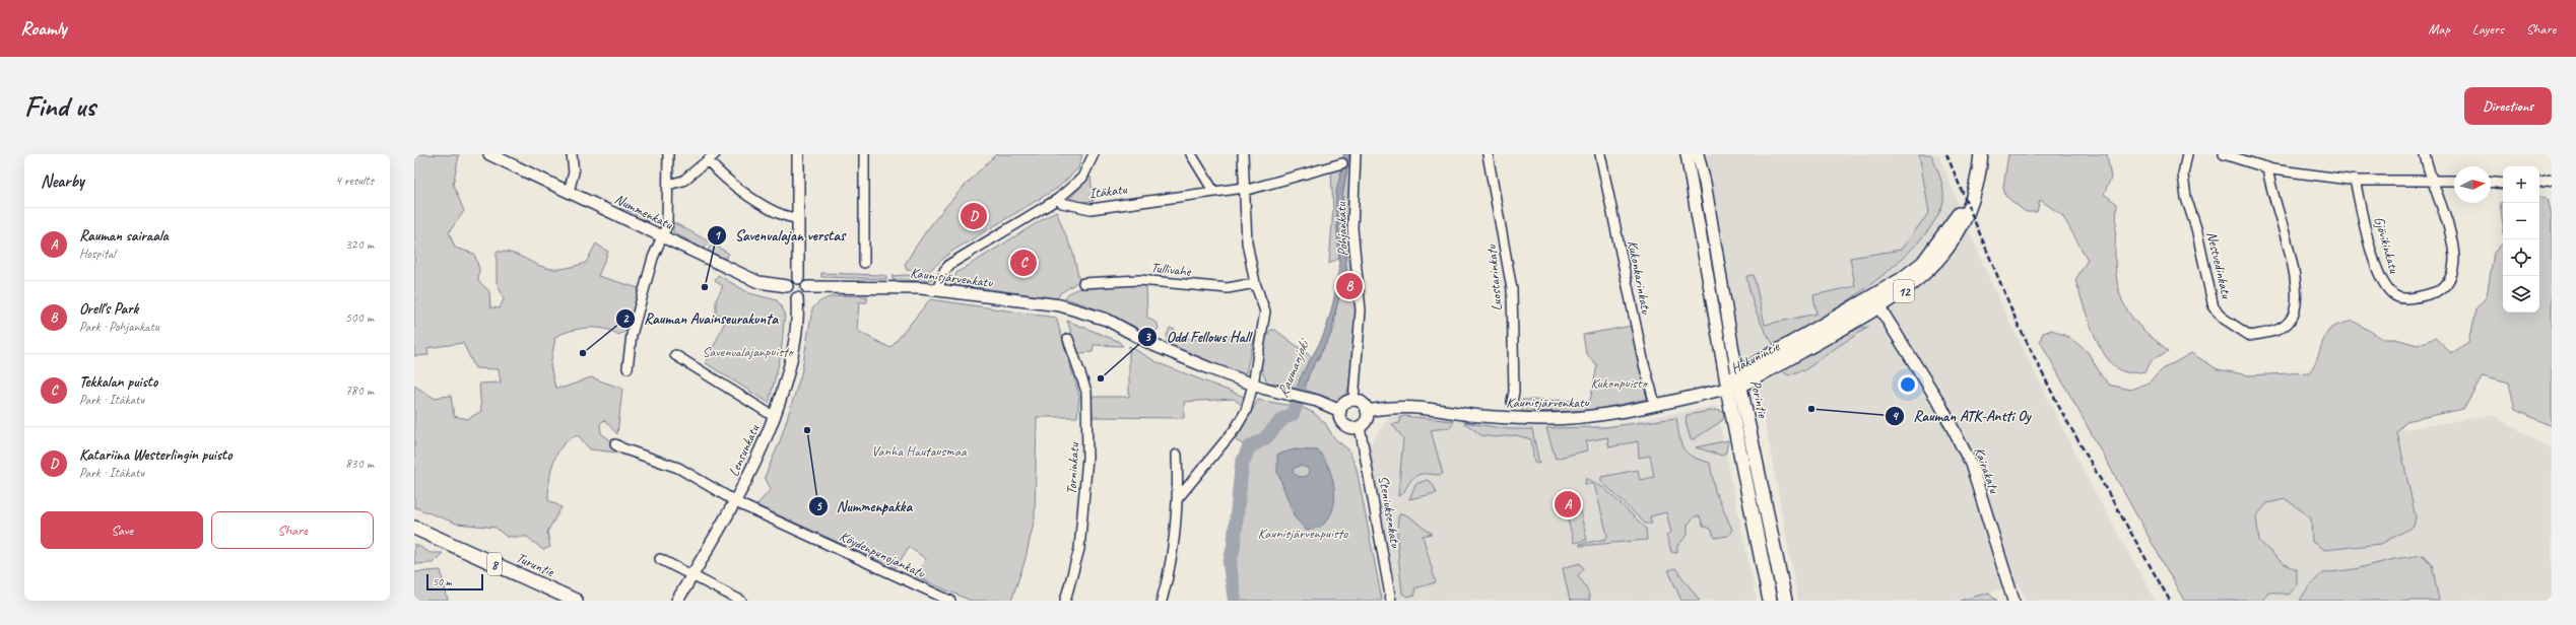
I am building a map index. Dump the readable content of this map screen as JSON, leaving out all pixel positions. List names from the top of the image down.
{
  "streets": {
    "highway": [
      "12",
      "Hakunintie",
      "Porintie",
      "8",
      "Turuntie"
    ],
    "main road": [
      "Nummenkatu",
      "Kaunisjärvenkatu",
      "Lensunkatu",
      "Kairakatu"
    ],
    "street": [
      "Itäkatu",
      "Pohjankatu",
      "Gjövikinkatu",
      "Nestvedinkatu",
      "Tullivahe",
      "Kukonkarinkatu",
      "Luostarinkatu",
      "Torninkatu",
      "Steniuksenkatu",
      "Köydenpunojankatu"
    ]
  },
  "crossings": [
    ["Nummenkatu", "Kaunisjärvenkatu"],
    ["Nummenkatu", "Lensunkatu"],
    ["Pohjankatu", "Kaunisjärvenkatu"],
    ["Pohjankatu", "Steniuksenkatu"],
    ["Kaunisjärvenkatu", "Kukonkarinkatu"],
    ["Kaunisjärvenkatu", "Hakunintie"],
    ["Kaunisjärvenkatu", "Porintie"],
    ["Kaunisjärvenkatu", "Lensunkatu"],
    ["Kaunisjärvenkatu", "Steniuksenkatu"],
    ["12", "Hakunintie"],
    ["12", "Porintie"],
    ["Hakunintie", "Porintie"],
    ["Hakunintie", "Kairakatu"],
    ["Lensunkatu", "Köydenpunojankatu"]
  ],
  "water": ["Raumanjoki"],
  "parks": [
    "Savenvalajanpuisto",
    "Kukonpuisto",
    "Vanha Hautausmaa",
    "Kaunisjärvenpuisto"
  ],
  "places": [
    "Savenvalajan verstas",
    "Rauman Avainseurakunta",
    "Odd Fellows Hall",
    "Rauman ATK-Antti Oy",
    "Nummenpakka"
  ],
  "scale_bar": "50 m",
  "north": "right",
  "page": {
    "header": "Roamly",
    "nav": ["Map", "Layers", "Share"],
    "buttons": [
      "Directions",
      ["Save", "Share"]
    ],
    "title": "Find us",
    "heading": ["Nearby", "4 results"],
    "map_buttons": ["+", "−"],
    "pins": [
      "D",
      "C",
      "B",
      "A"
    ],
    "list": [
      {
        "mark": "A",
        "name": "Rauman sairaala",
        "note": "Hospital",
        "value": "320 m"
      },
      {
        "mark": "B",
        "name": "Orell's Park",
        "note": "Park · Pohjankatu",
        "value": "500 m"
      },
      {
        "mark": "C",
        "name": "Tekkalan puisto",
        "note": "Park · Itäkatu",
        "value": "780 m"
      },
      {
        "mark": "D",
        "name": "Katariina Westerlingin puisto",
        "note": "Park · Itäkatu",
        "value": "830 m"
      }
    ],
    "scale": "50 m"
  }
}
